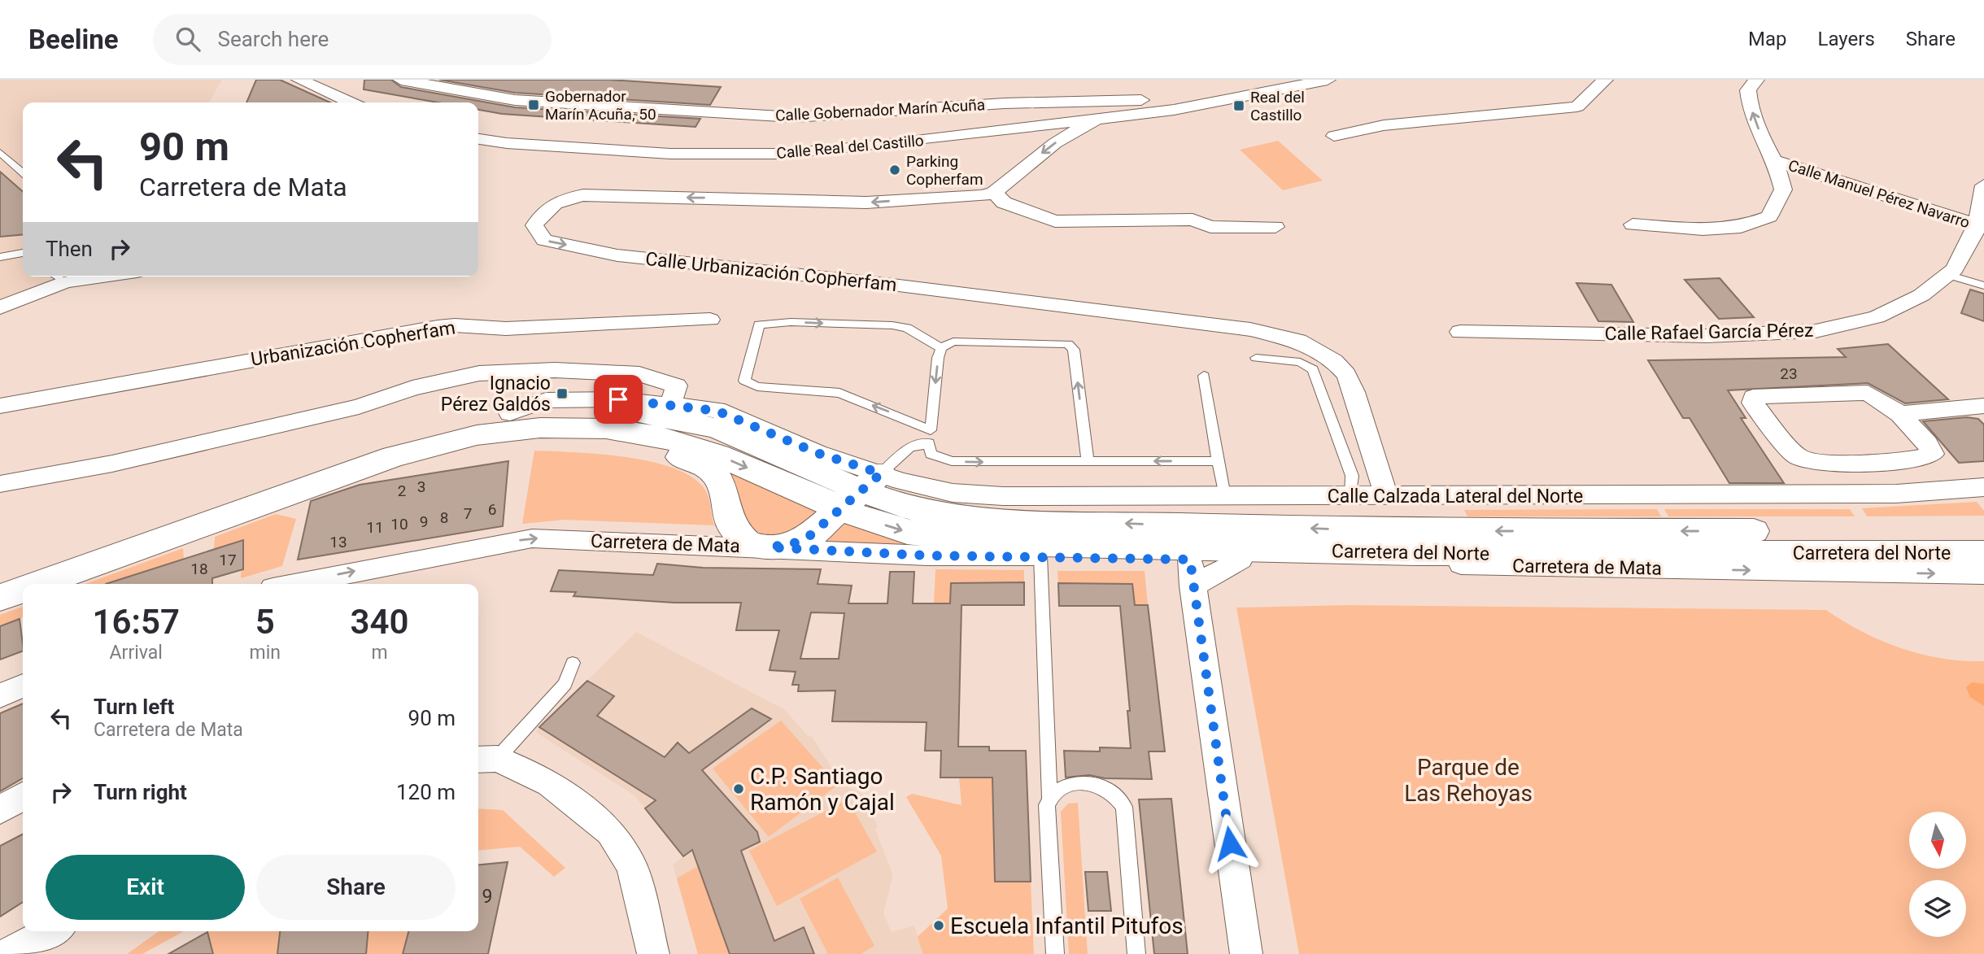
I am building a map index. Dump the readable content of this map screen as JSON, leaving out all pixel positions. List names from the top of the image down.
{
  "streets": {
    "street": [
      "Calle Gobernador Marín Acuña",
      "Calle Real del Castillo",
      "Calle Manuel Pérez Navarro",
      "Calle Urbanización Copherfam",
      "Calle Rafael García Pérez",
      "Urbanización Copherfam",
      "Calle Calzada Lateral del Norte",
      "Carretera de Mata",
      "Carretera del Norte"
    ]
  },
  "crossings": [
    ["Calle Gobernador Marín Acuña", "Calle Real del Castillo"],
    ["Calle Manuel Pérez Navarro", "Calle Rafael García Pérez"],
    ["Calle Urbanización Copherfam", "Calle Calzada Lateral del Norte"],
    ["Calle Calzada Lateral del Norte", "Carretera del Norte"]
  ],
  "parks": ["Parque de Las Rehoyas"],
  "places": {
    "transit": ["Gobernador Marín Acuña, 50", "Real del Castillo", "Ignacio Pérez Galdós"],
    "other": ["Parking Copherfam", "C.P. Santiago Ramón y Cajal", "Escuela Infantil Pitufos"]
  },
  "house_numbers": [
    "23",
    "3",
    "2",
    "6",
    "7",
    "8",
    "9",
    "10",
    "11",
    "13",
    "17",
    "18",
    "9"
  ],
  "north": "bottom",
  "page": {
    "header": "Beeline",
    "search": "Search here",
    "nav": ["Map", "Layers", "Share"],
    "turn": ["90 m", "Carretera de Mata"],
    "then": "Then",
    "eta": [
      "16:57",
      "Arrival",
      "5",
      "min",
      "340",
      "m"
    ],
    "list": [
      {
        "name": "Turn left",
        "note": "Carretera de Mata",
        "value": "90 m"
      },
      {
        "name": "Turn right",
        "value": "120 m"
      }
    ],
    "buttons": ["Exit", "Share"]
  }
}
